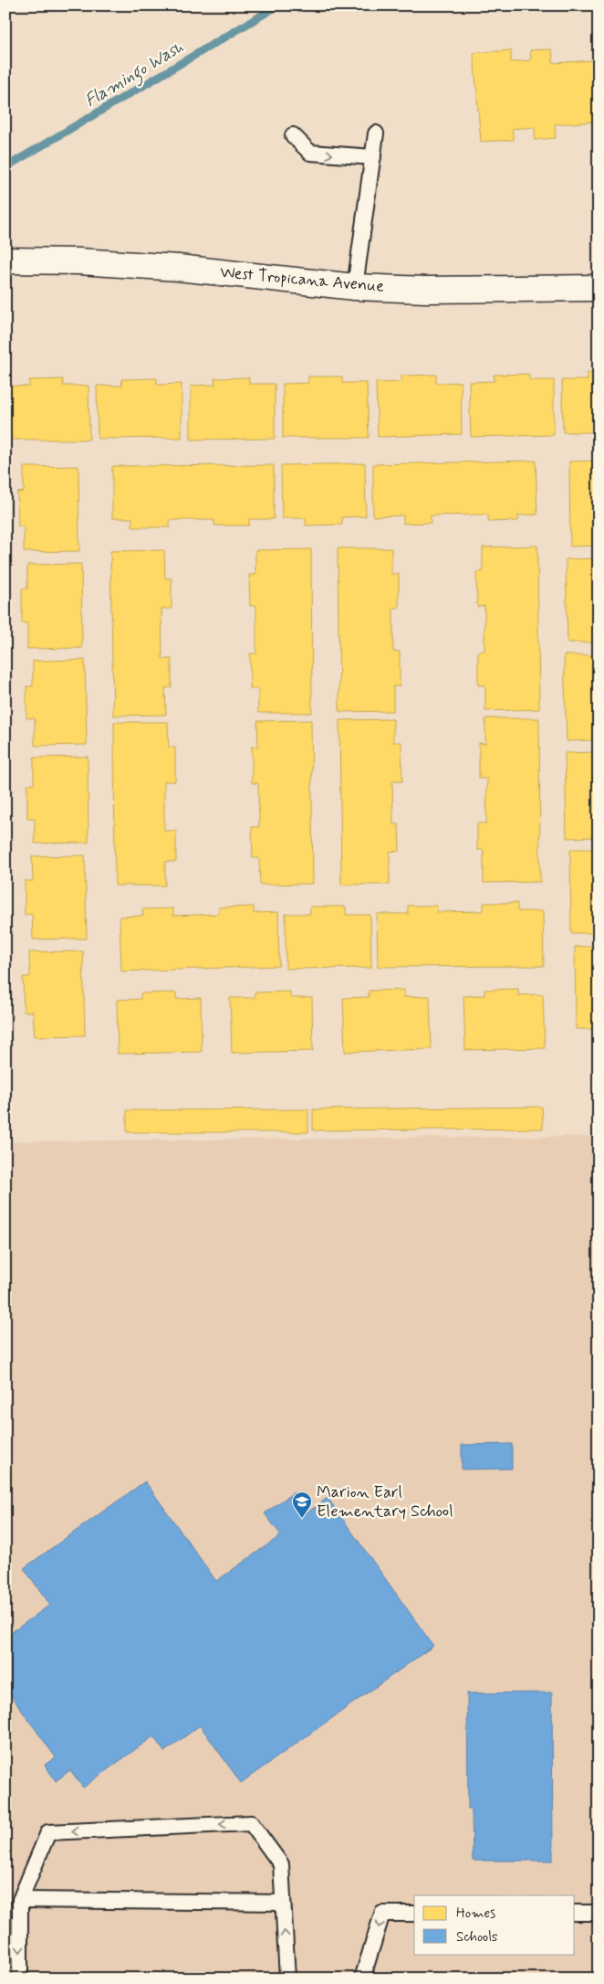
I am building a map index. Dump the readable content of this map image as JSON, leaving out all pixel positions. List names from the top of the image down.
{
  "streets": {
    "main road": ["West Tropicana Avenue"]
  },
  "water": ["Flamingo Wash"],
  "places": {
    "school or university": ["Marion Earl Elementary School"]
  },
  "legend": ["Homes", "Schools"]
}
